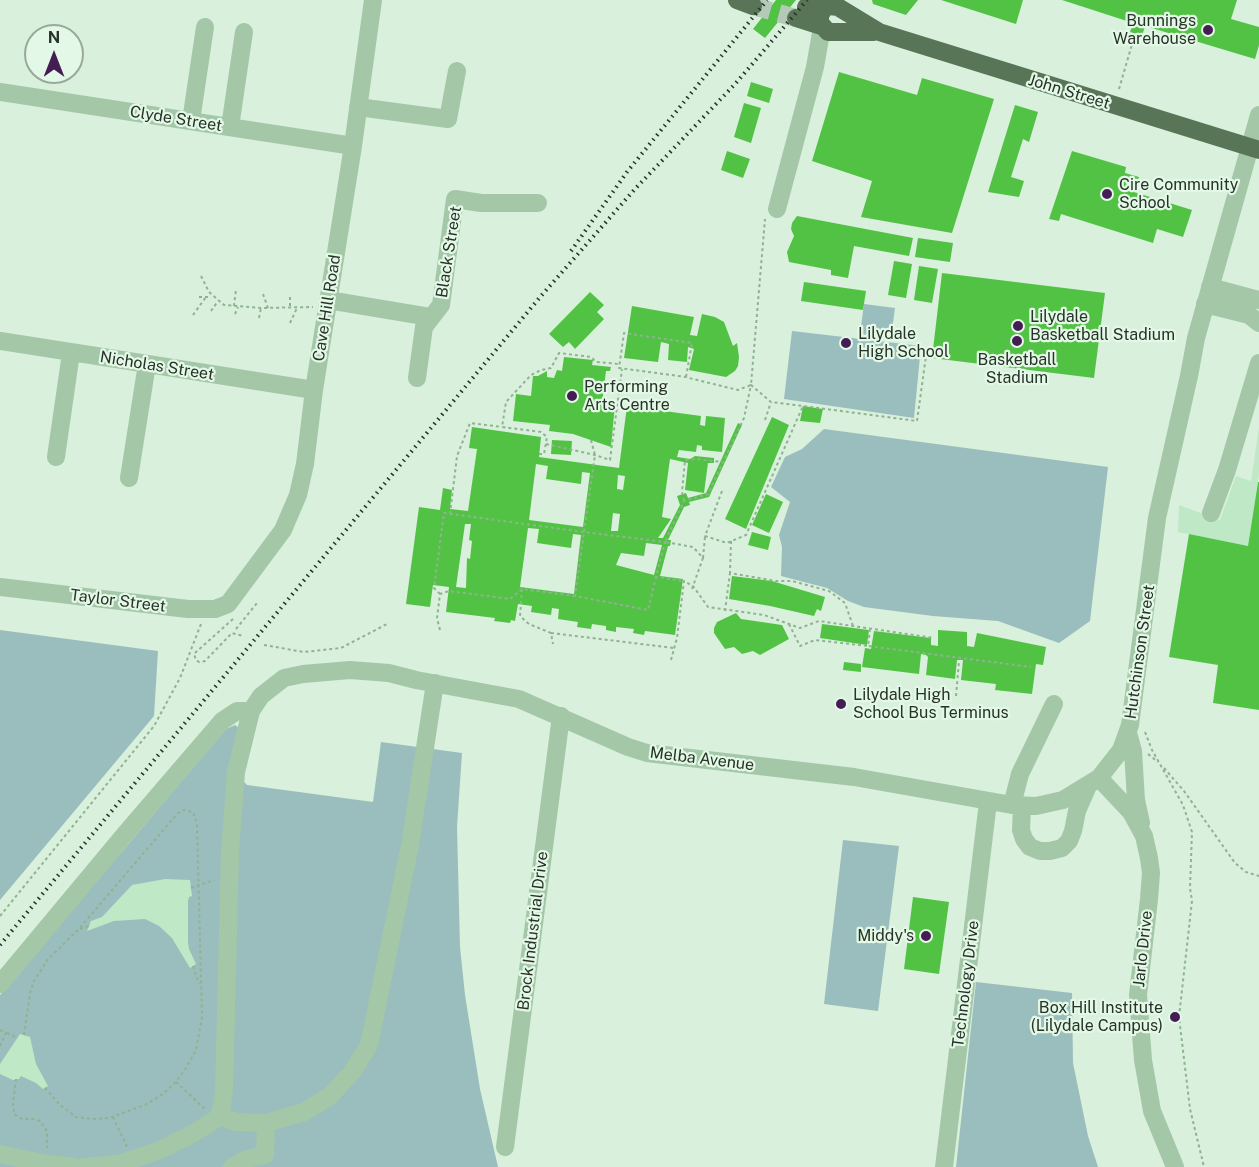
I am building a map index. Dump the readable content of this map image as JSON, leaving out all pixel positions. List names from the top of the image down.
{
  "streets": {
    "main road": ["John Street"],
    "street": [
      "Clyde Street",
      "Black Street",
      "Cave Hill Road",
      "Nicholas Street",
      "Taylor Street",
      "Hutchinson Street",
      "Melba Avenue",
      "Brock Industrial Drive",
      "Jarlo Drive",
      "Technology Drive"
    ]
  },
  "crossings": [
    ["John Street", "Hutchinson Street"],
    ["Clyde Street", "Cave Hill Road"],
    ["Cave Hill Road", "Nicholas Street"],
    ["Cave Hill Road", "Taylor Street"],
    ["Hutchinson Street", "Melba Avenue"],
    ["Hutchinson Street", "Jarlo Drive"],
    ["Melba Avenue", "Brock Industrial Drive"],
    ["Melba Avenue", "Jarlo Drive"],
    ["Melba Avenue", "Technology Drive"]
  ],
  "places": [
    "Bunnings Warehouse",
    "Cire Community School",
    "Lilydale Basketball Stadium",
    "Basketball Stadium",
    "Lilydale High School",
    "Performing Arts Centre",
    "Lilydale High School Bus Terminus",
    "Middy's",
    "Box Hill Institute (Lilydale Campus)"
  ],
  "north": "top"
}
